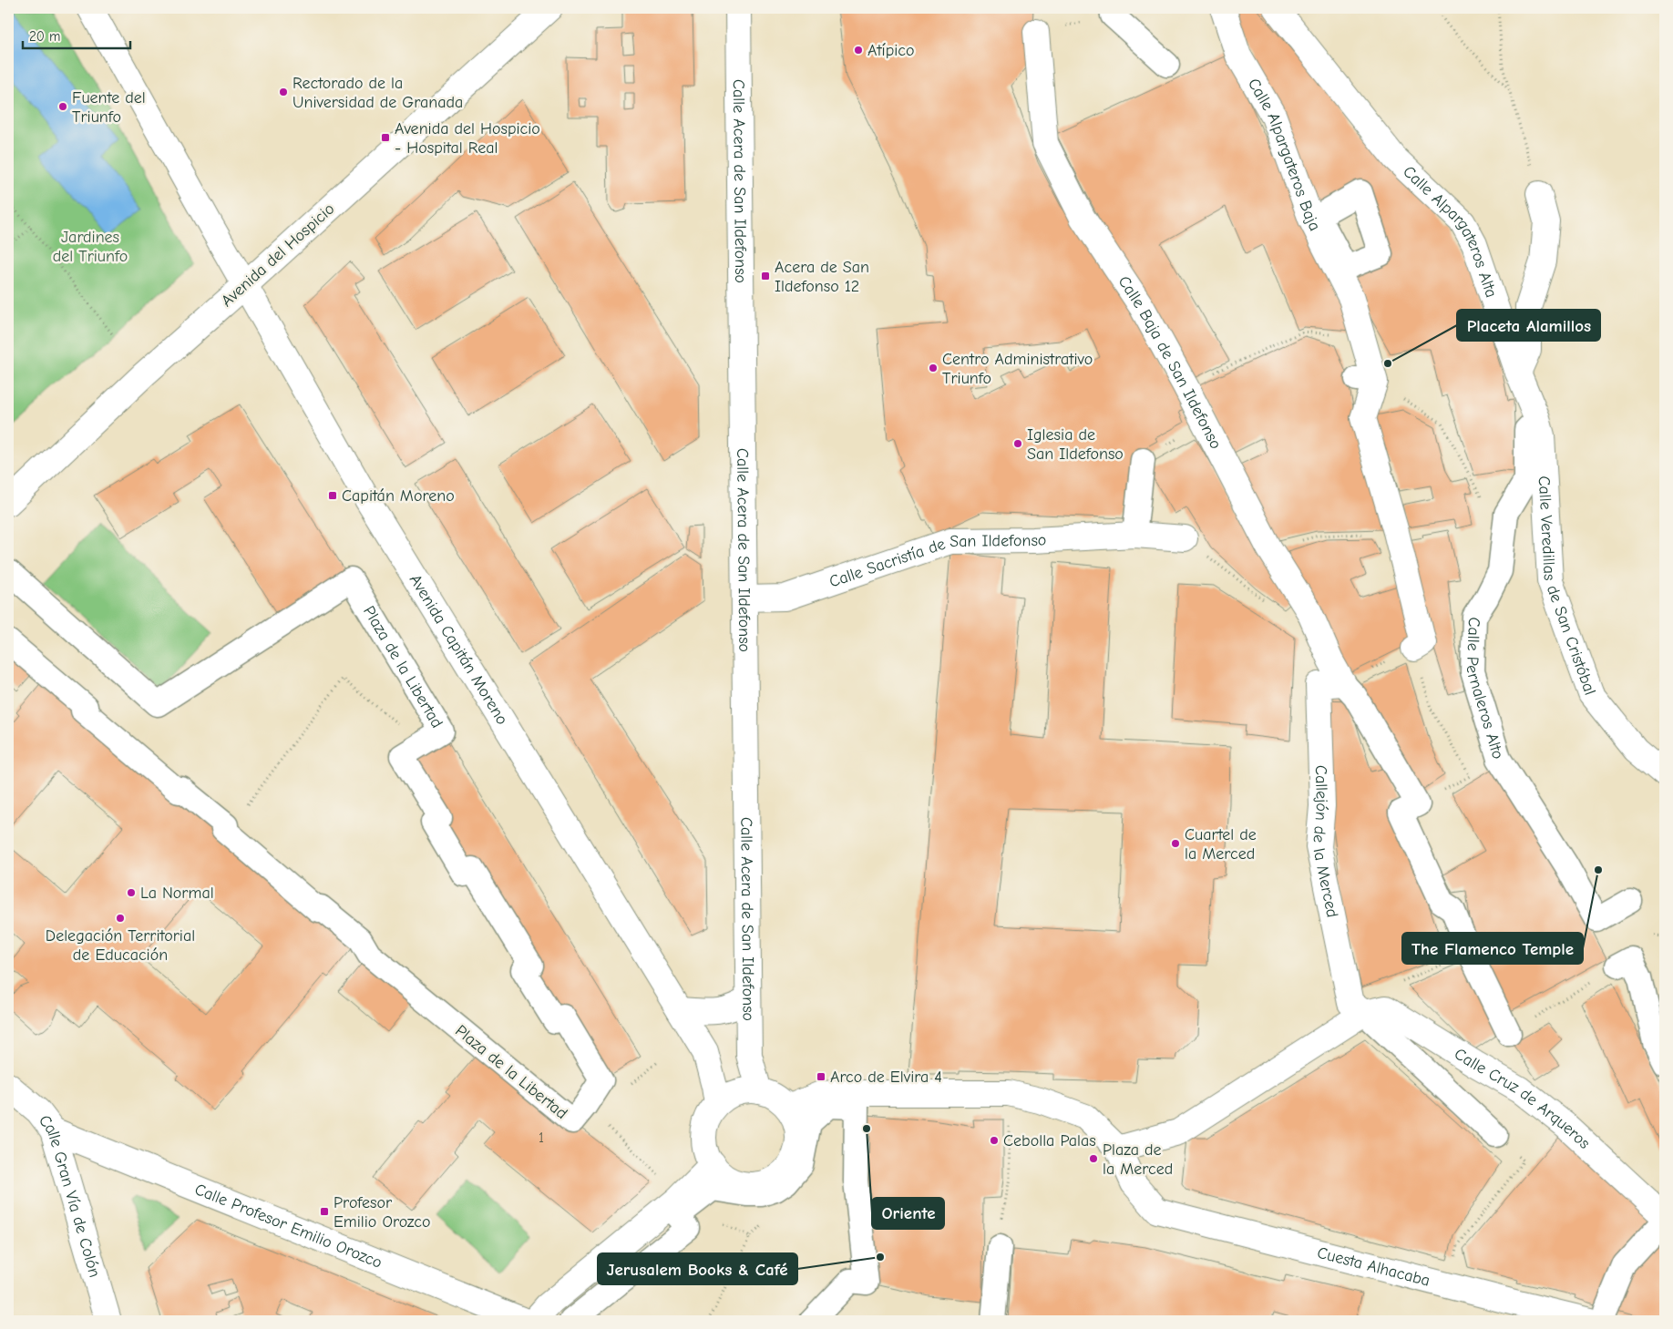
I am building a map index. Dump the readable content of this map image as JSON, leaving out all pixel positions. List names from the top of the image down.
{
  "streets": {
    "street": [
      "Calle Alpargateros Baja",
      "Calle Acera de San Ildefonso",
      "Calle Alpargateros Alta",
      "Avenida del Hospicio",
      "Calle Baja de San Ildefonso",
      "Calle Sacristía de San Ildefonso",
      "Calle Veredillas de San Cristóbal",
      "Avenida Capitán Moreno",
      "Plaza de la Libertad",
      "Calle Pernaleros Alto",
      "Callejón de la Merced",
      "Calle Cruz de Arqueros",
      "Calle Gran Vía de Colón",
      "Calle Profesor Emilio Orozco",
      "Cuesta Alhacaba"
    ]
  },
  "crossings": [
    ["Calle Acera de San Ildefonso", "Calle Sacristía de San Ildefonso"],
    ["Calle Acera de San Ildefonso", "Avenida Capitán Moreno"],
    ["Calle Alpargateros Alta", "Calle Veredillas de San Cristóbal"],
    ["Avenida del Hospicio", "Avenida Capitán Moreno"],
    ["Calle Baja de San Ildefonso", "Callejón de la Merced"],
    ["Calle Veredillas de San Cristóbal", "Calle Pernaleros Alto"],
    ["Callejón de la Merced", "Calle Cruz de Arqueros"],
    ["Calle Cruz de Arqueros", "Cuesta Alhacaba"],
    ["Calle Gran Vía de Colón", "Calle Profesor Emilio Orozco"]
  ],
  "parks": ["Jardines del Triunfo"],
  "places": {
    "other": [
      "Atípico",
      "Rectorado de la Universidad de Granada",
      "Fuente del Triunfo",
      "Placeta Alamillos",
      "Centro Administrativo Triunfo",
      "Iglesia de San Ildefonso",
      "Cuartel de la Merced",
      "The Flamenco Temple",
      "La Normal",
      "Delegación Territorial de Educación",
      "Oriente",
      "Cebolla Palas",
      "Plaza de la Merced",
      "Jerusalem Books & Café"
    ],
    "transit": [
      "Avenida del Hospicio - Hospital Real",
      "Acera de San Ildefonso 12",
      "Capitán Moreno",
      "Arco de Elvira 4",
      "Profesor Emilio Orozco"
    ]
  },
  "house_numbers": ["1"],
  "scale_bar": "20 m"
}
